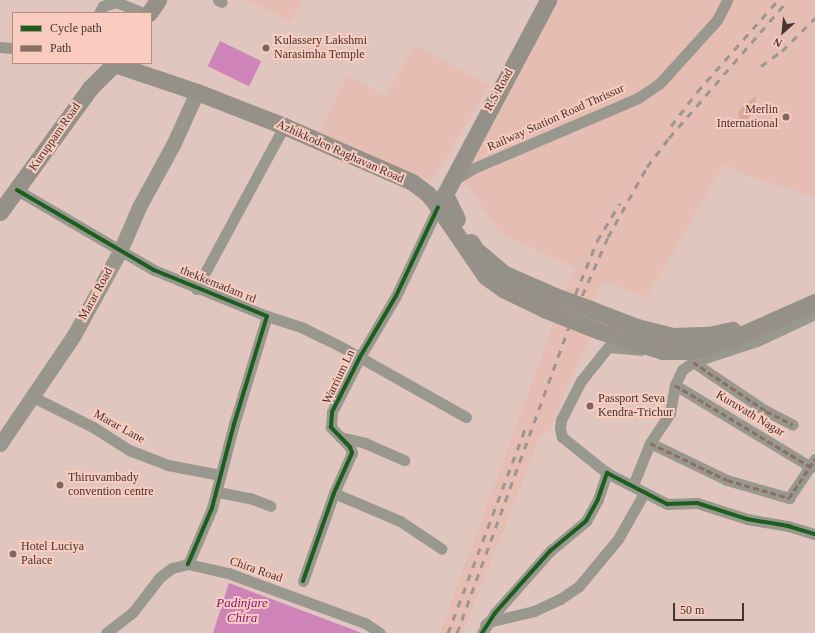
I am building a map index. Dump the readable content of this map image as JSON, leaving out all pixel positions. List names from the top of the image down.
{
  "streets": {
    "main road": ["R.S Road", "Kuruppam Road", "Azhikkoden Raghavan Road"],
    "street": [
      "Railway Station Road Thrissur",
      "thekkemadam rd",
      "Marar Road",
      "Warrium Ln",
      "Kuruvath Nagar",
      "Marar Lane",
      "Chira Road"
    ]
  },
  "crossings": [
    ["R.S Road", "Railway Station Road Thrissur"],
    ["R.S Road", "Azhikkoden Raghavan Road"],
    ["R.S Road", "Warrium Ln"],
    ["Railway Station Road Thrissur", "Azhikkoden Raghavan Road"],
    ["Railway Station Road Thrissur", "Warrium Ln"],
    ["Kuruppam Road", "Azhikkoden Raghavan Road"],
    ["Kuruppam Road", "thekkemadam rd"],
    ["Azhikkoden Raghavan Road", "Marar Road"],
    ["Azhikkoden Raghavan Road", "Warrium Ln"],
    ["thekkemadam rd", "Marar Road"],
    ["thekkemadam rd", "Marar Lane"],
    ["thekkemadam rd", "Chira Road"],
    ["Marar Road", "Marar Lane"]
  ],
  "water": ["Padinjare Chira"],
  "places": [
    "Kulassery Lakshmi Narasimha Temple",
    "Merlin International",
    "Passport Seva Kendra-Trichur",
    "Thiruvambady convention centre",
    "Hotel Luciya Palace"
  ],
  "legend": ["Cycle path", "Path"],
  "scale_bar": "50 m",
  "north": "bottom left"
}
